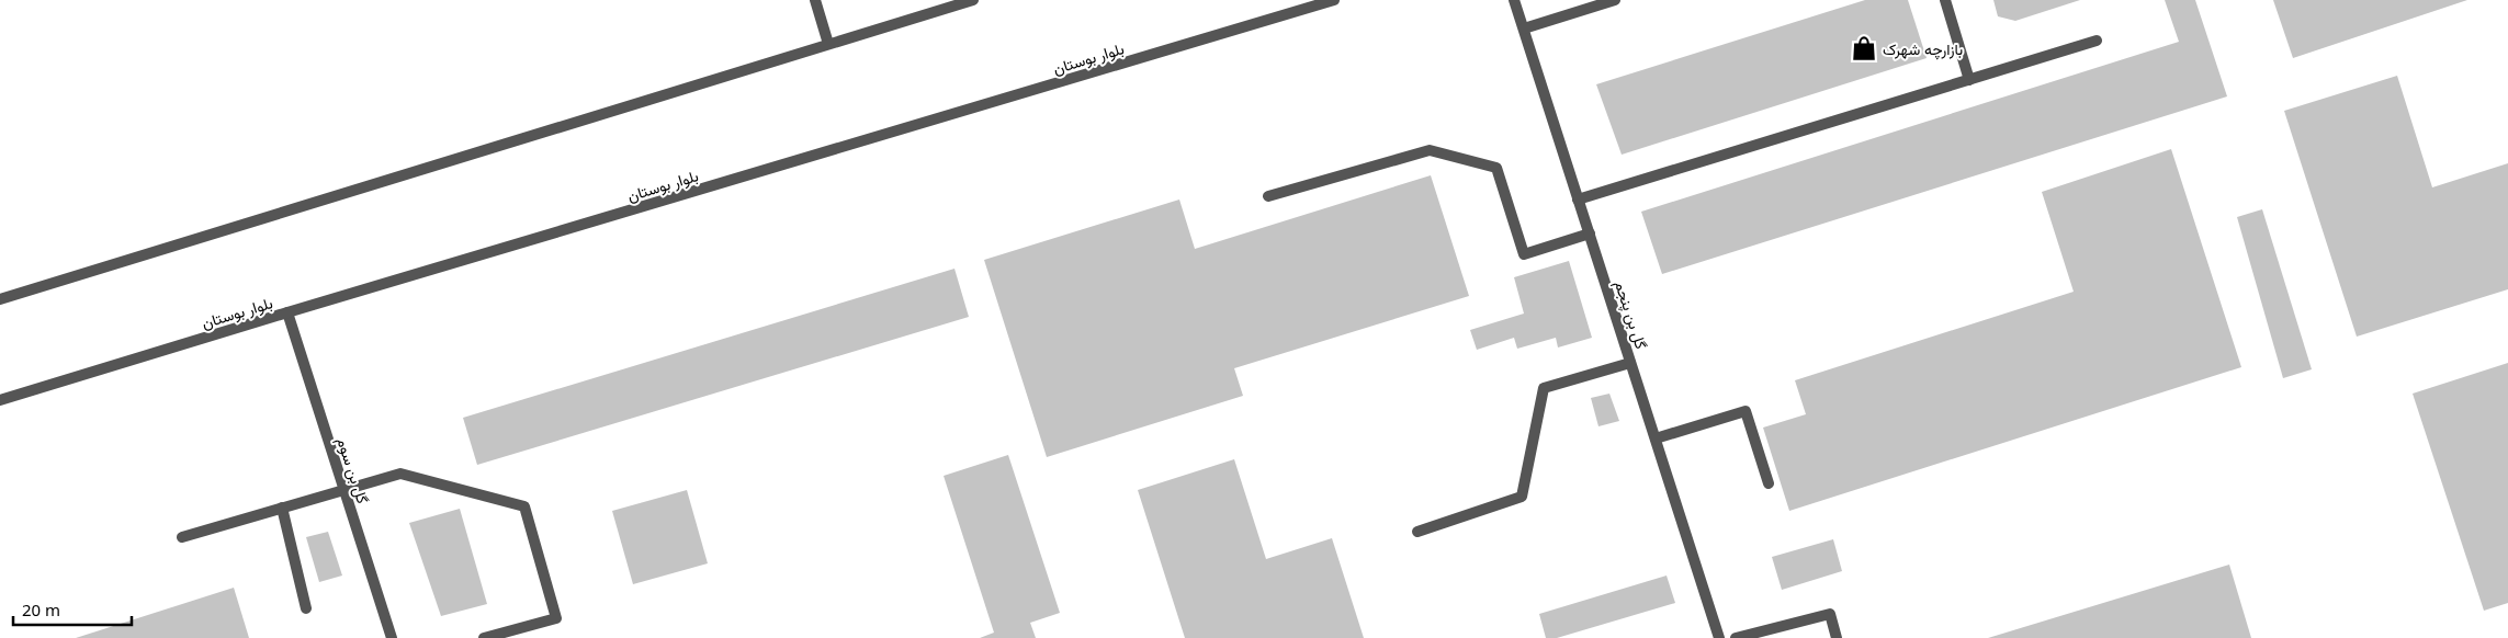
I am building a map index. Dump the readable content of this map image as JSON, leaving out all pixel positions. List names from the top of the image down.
{
  "streets": {
    "street": ["بلوار بوستان", "گل بن پنجم", "گل بن سوم"]
  },
  "crossings": [
    ["بلوار بوستان", "گل بن سوم"]
  ],
  "places": {
    "shop": ["بازارچه شهرک"]
  },
  "scale_bar": "20 m"
}
